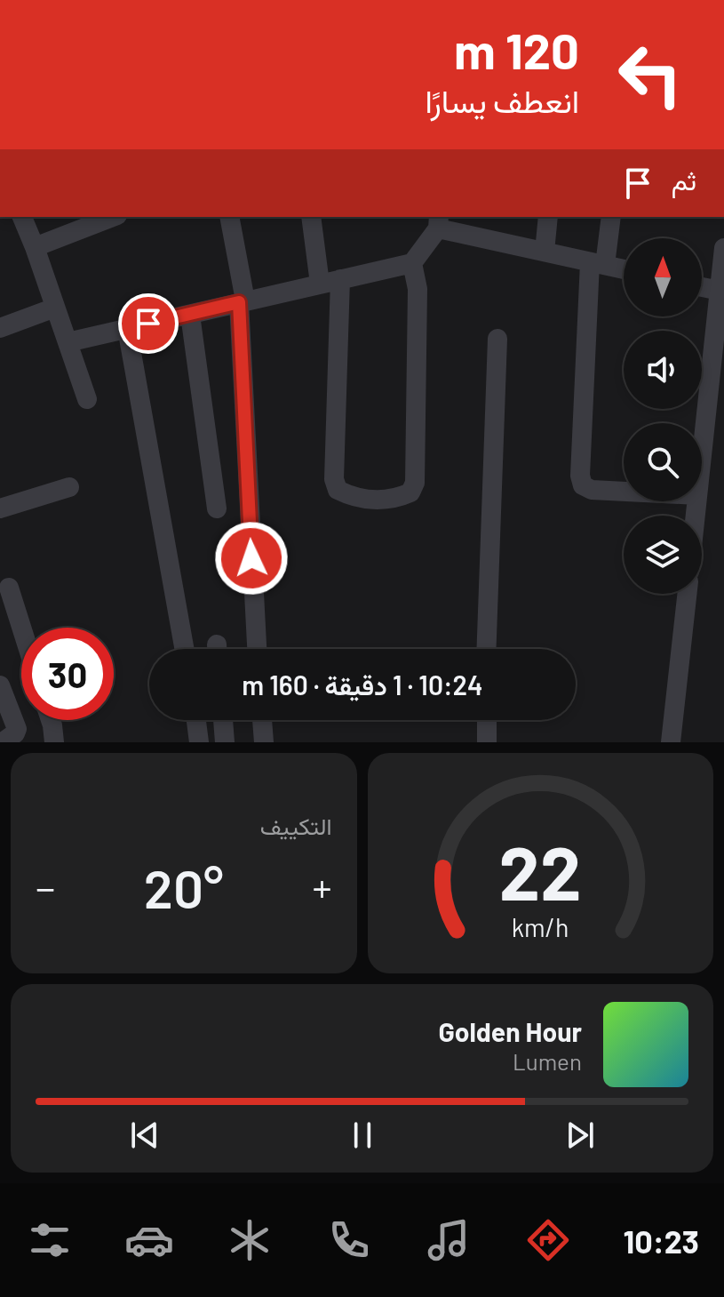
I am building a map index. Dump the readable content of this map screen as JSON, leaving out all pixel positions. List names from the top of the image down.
{
  "north": "top",
  "page": {
    "turn": ["120 m", "انعطف يسارًا"],
    "then": "ثم",
    "limit": "30",
    "trip": "10:24 · 1 دقيقة · 160 m",
    "tile": "التكييف",
    "heat": ["−", "20°", "+"],
    "song": ["Golden Hour", "Lumen"],
    "tabs": "10:23",
    "gauge": ["22", "km/h"]
  }
}
